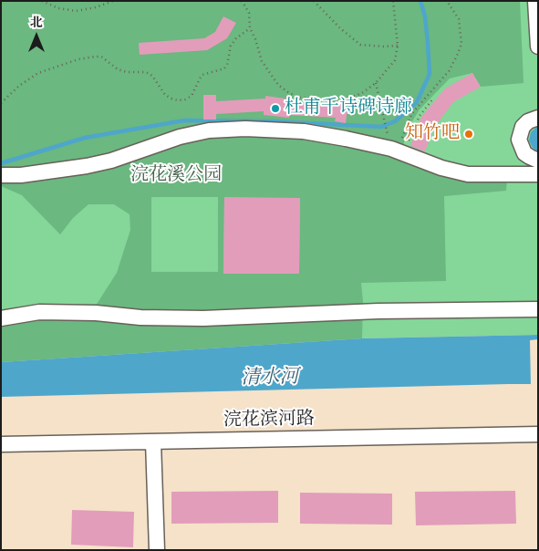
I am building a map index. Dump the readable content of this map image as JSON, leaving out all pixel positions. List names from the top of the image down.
{
  "streets": {
    "street": ["浣花滨河路"]
  },
  "water": ["清水河"],
  "parks": ["浣花溪公园"],
  "places": ["杜甫千诗碑诗廊", "知竹吧"],
  "north": "top"
}
